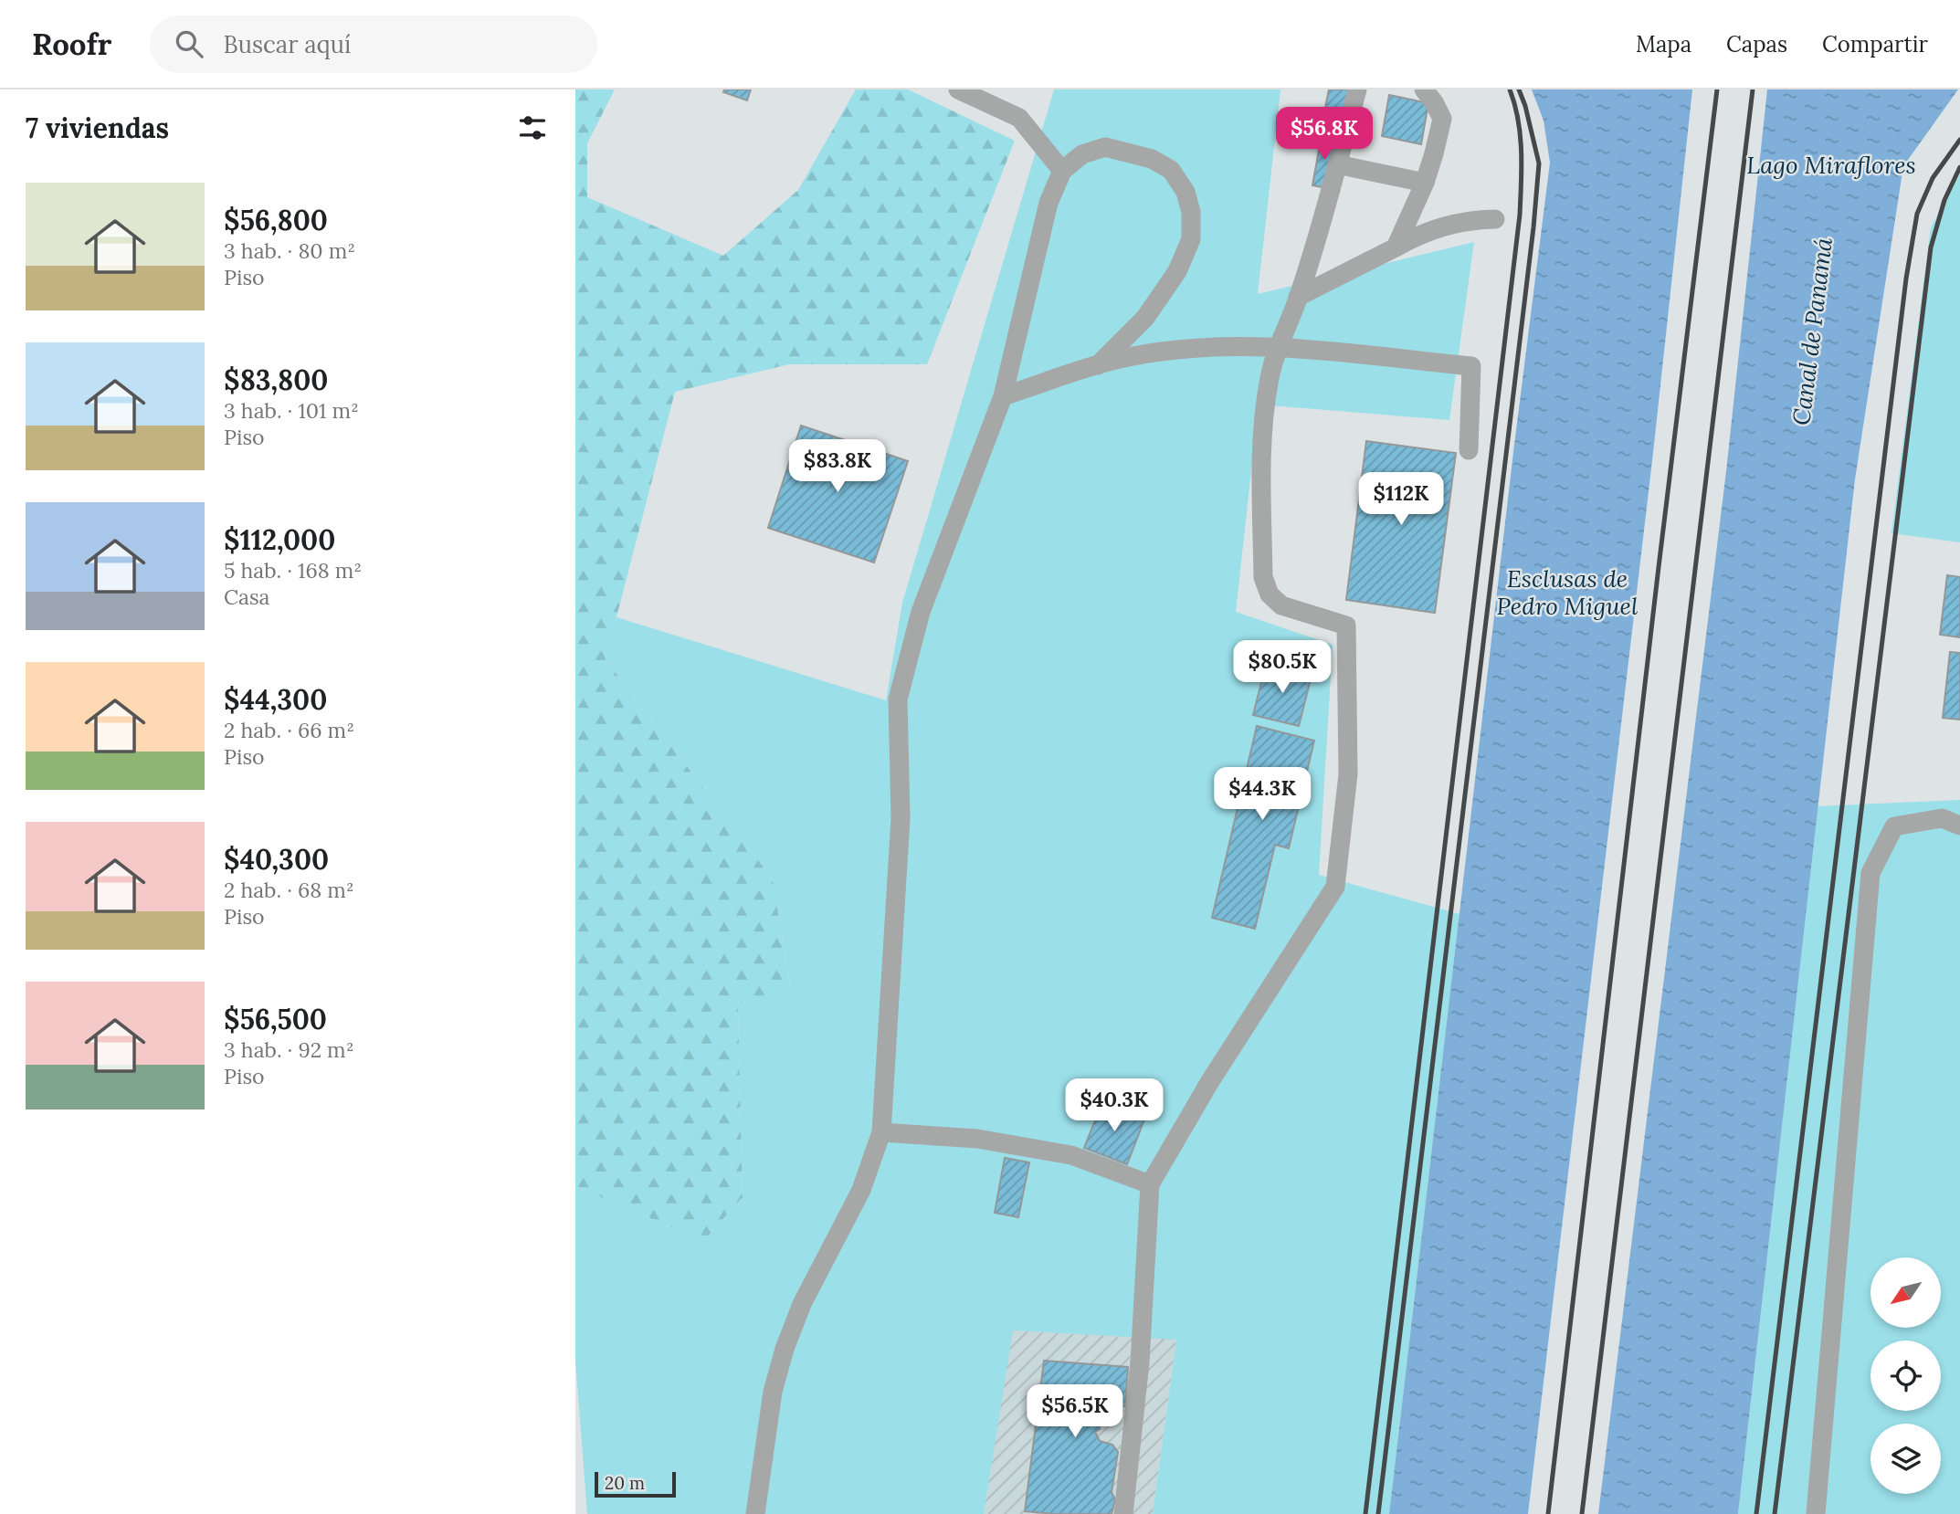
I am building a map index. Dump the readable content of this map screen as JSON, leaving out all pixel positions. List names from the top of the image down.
{
  "water": ["Lago Miraflores", "Canal de Panamá", "Esclusas de Pedro Miguel"],
  "scale_bar": "20 m",
  "north": "bottom left",
  "page": {
    "header": "Roofr",
    "search": "Buscar aquí",
    "nav": ["Mapa", "Capas", "Compartir"],
    "heading": "7 viviendas",
    "price": [
      "$56.8K",
      "$83.8K",
      "$112K",
      "$80.5K",
      "$44.3K",
      "$40.3K",
      "$56.5K"
    ],
    "list": [
      {
        "name": "$56,800",
        "note": "3 hab. · 80 m² · Piso"
      },
      {
        "name": "$83,800",
        "note": "3 hab. · 101 m² · Piso"
      },
      {
        "name": "$112,000",
        "note": "5 hab. · 168 m² · Casa"
      },
      {
        "name": "$44,300",
        "note": "2 hab. · 66 m² · Piso"
      },
      {
        "name": "$40,300",
        "note": "2 hab. · 68 m² · Piso"
      },
      {
        "name": "$56,500",
        "note": "3 hab. · 92 m² · Piso"
      }
    ],
    "scale": "20 m"
  }
}
